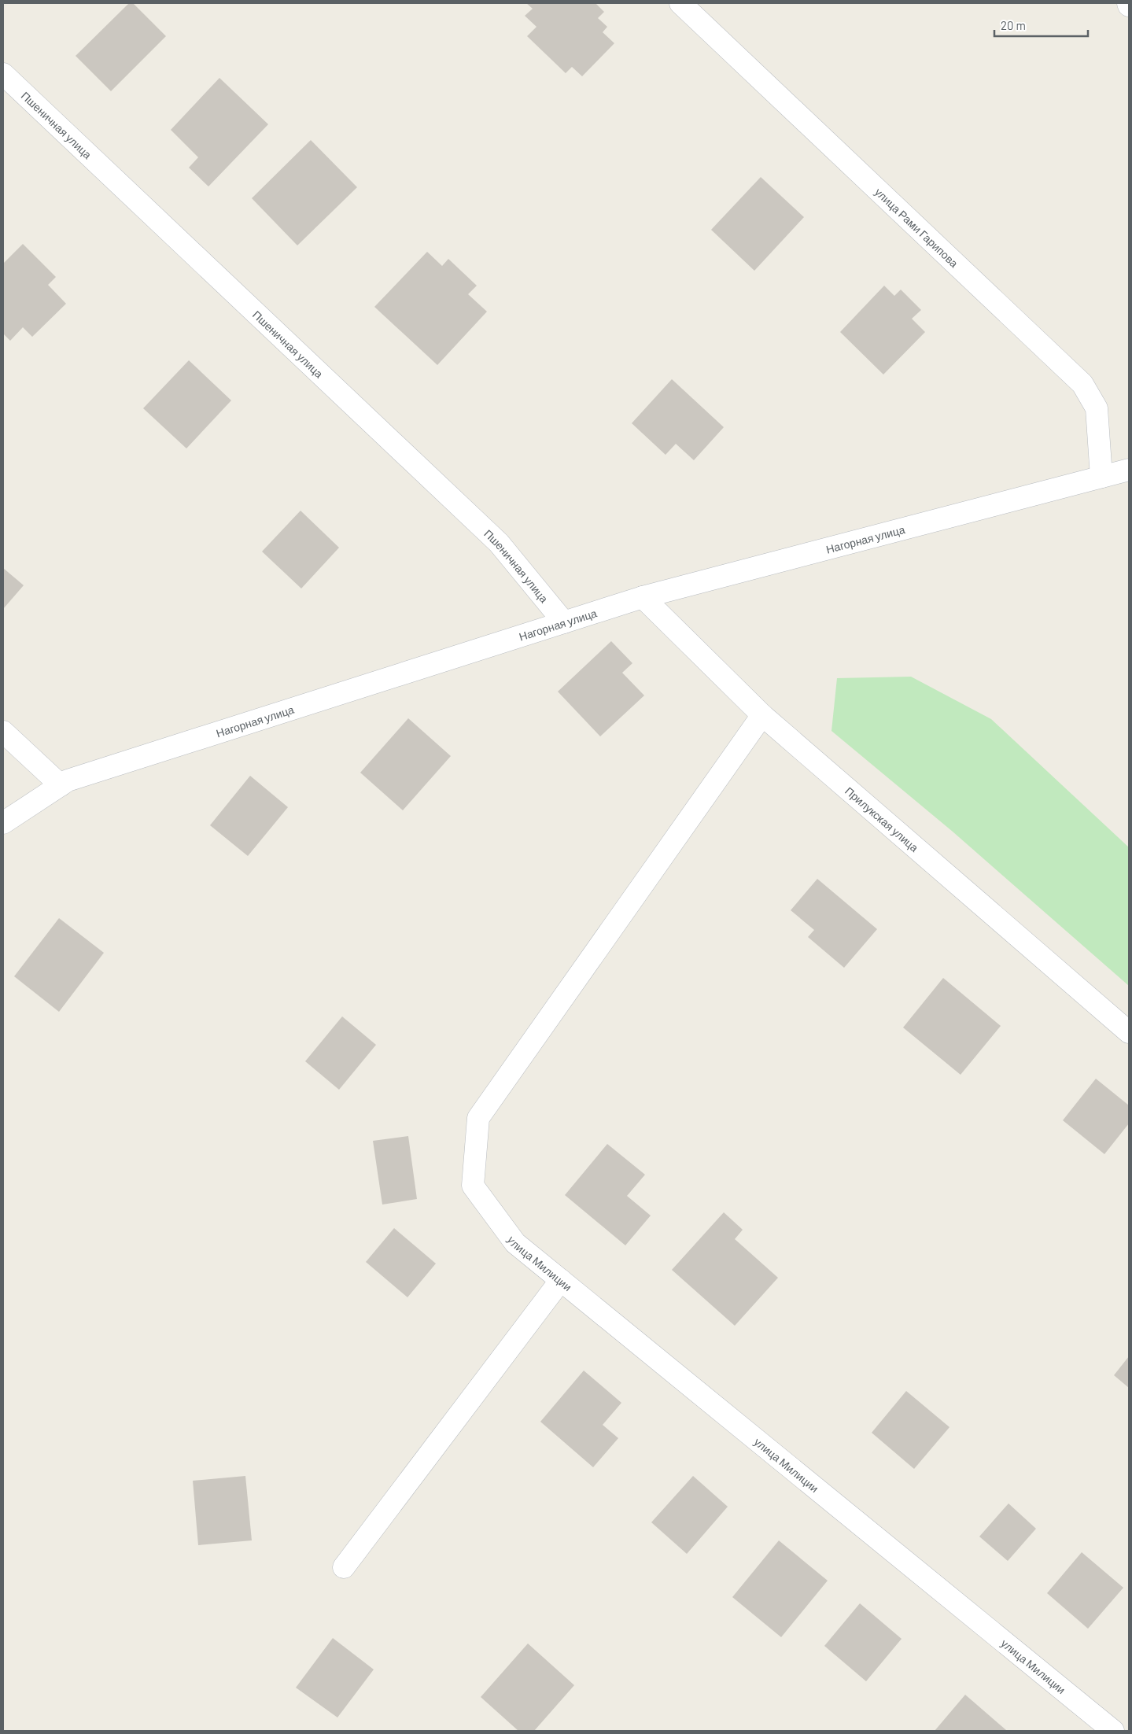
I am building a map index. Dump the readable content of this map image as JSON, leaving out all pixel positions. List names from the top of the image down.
{
  "streets": {
    "street": [
      "Пшеничная улица",
      "улица Рами Гарипова",
      "Нагорная улица",
      "Прилукская улица",
      "улица Милиции"
    ]
  },
  "crossings": [
    ["Пшеничная улица", "Нагорная улица"],
    ["улица Рами Гарипова", "Нагорная улица"],
    ["Нагорная улица", "Прилукская улица"],
    ["Прилукская улица", "улица Милиции"]
  ],
  "scale_bar": "20 m"
}
